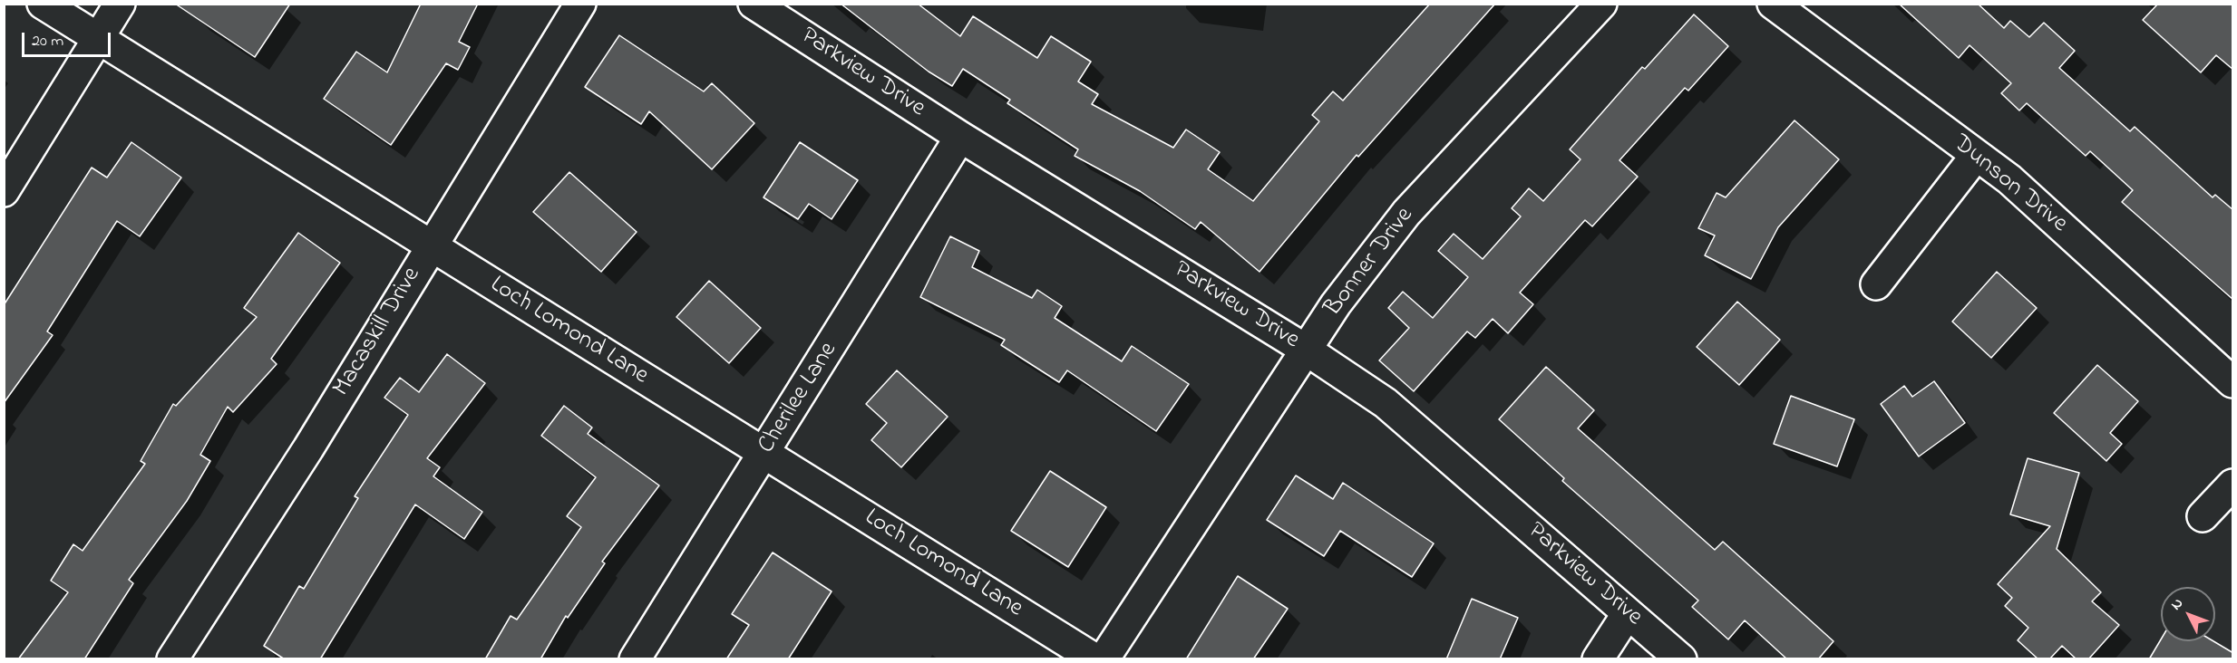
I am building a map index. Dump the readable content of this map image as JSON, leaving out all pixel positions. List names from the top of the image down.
{
  "streets": {
    "street": [
      "Parkview Drive",
      "Dunson Drive",
      "Bonner Drive",
      "Loch Lomond Lane",
      "Macaskill Drive",
      "Cherilee Lane"
    ]
  },
  "crossings": [
    ["Parkview Drive", "Bonner Drive"],
    ["Parkview Drive", "Cherilee Lane"],
    ["Loch Lomond Lane", "Macaskill Drive"],
    ["Loch Lomond Lane", "Cherilee Lane"]
  ],
  "scale_bar": "20 m",
  "north": "top left"
}
